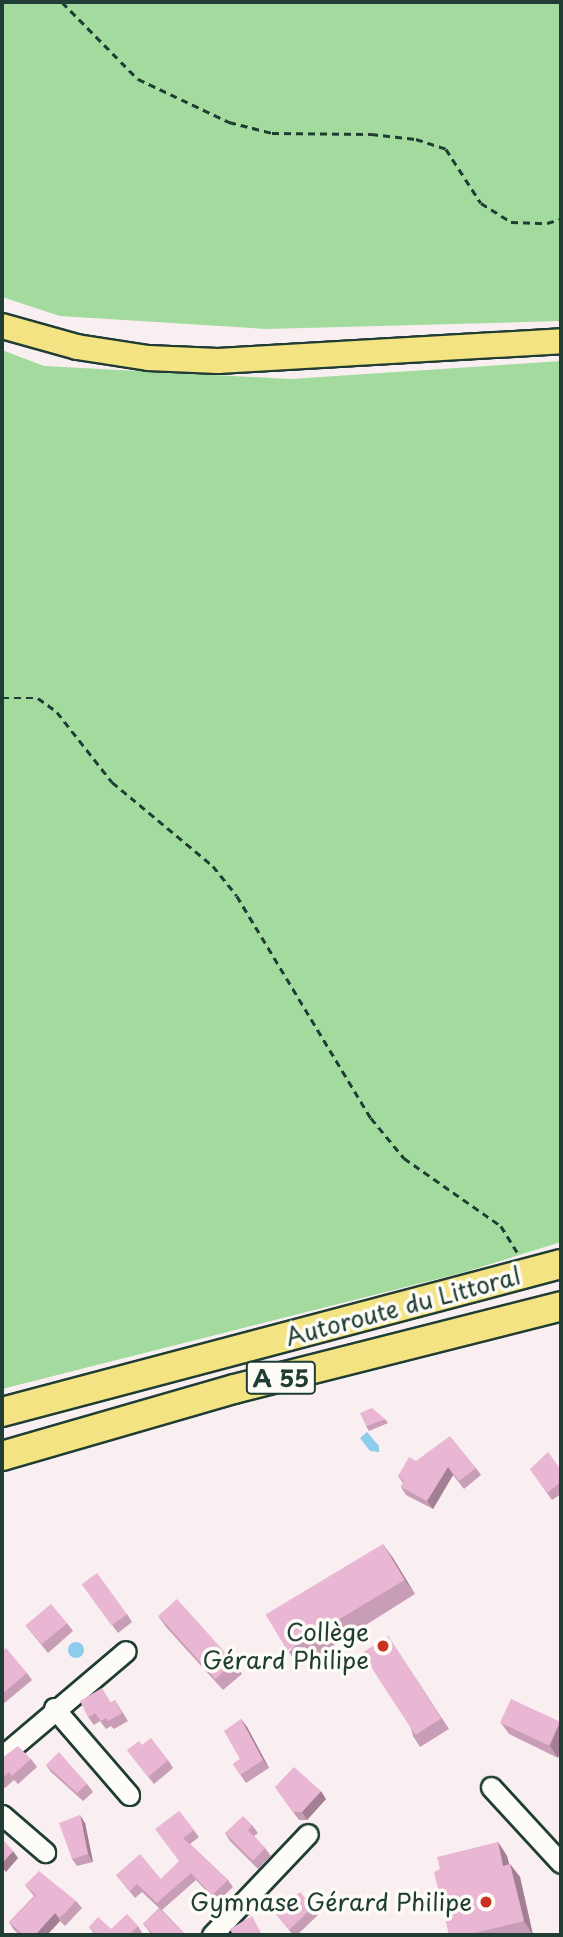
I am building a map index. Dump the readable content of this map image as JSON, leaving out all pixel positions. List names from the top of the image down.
{
  "streets": {
    "highway": ["Autoroute du Littoral", "A 55"]
  },
  "places": ["Collège Gérard Philipe", "Gymnase Gérard Philipe"]
}
